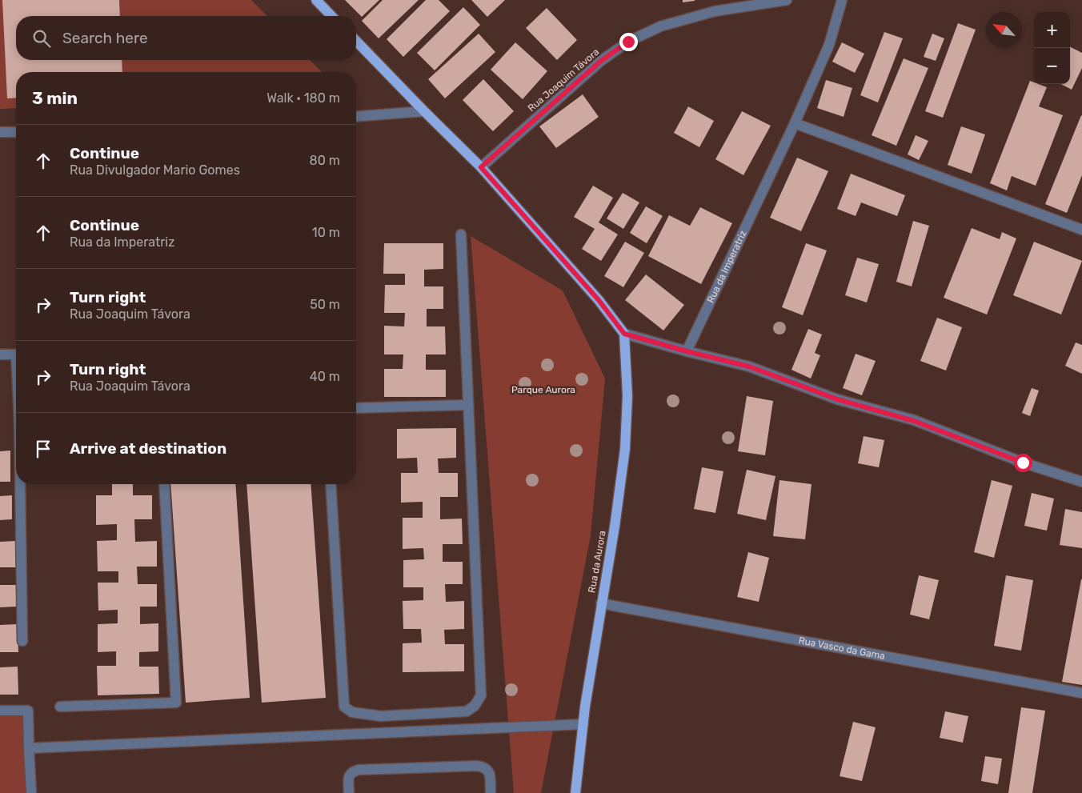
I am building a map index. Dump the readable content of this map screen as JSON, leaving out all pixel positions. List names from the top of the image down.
{
  "streets": {
    "main road": ["Rua da Aurora"],
    "street": ["Rua Joaquim Távora", "Rua da Imperatriz", "Rua Vasco da Gama"]
  },
  "crossings": [
    ["Rua da Aurora", "Rua Vasco da Gama"]
  ],
  "parks": ["Parque Aurora"],
  "north": "top left",
  "page": {
    "map_buttons": ["+", "−"],
    "search": "Search here",
    "heading": ["3 min", "Walk · 180 m"],
    "list": [
      ["Continue", "Rua Divulgador Mario Gomes", "80 m"],
      ["Continue", "Rua da Imperatriz", "10 m"],
      ["Turn right", "Rua Joaquim Távora", "50 m"],
      ["Turn right", "Rua Joaquim Távora", "40 m"],
      "Arrive at destination"
    ]
  }
}
